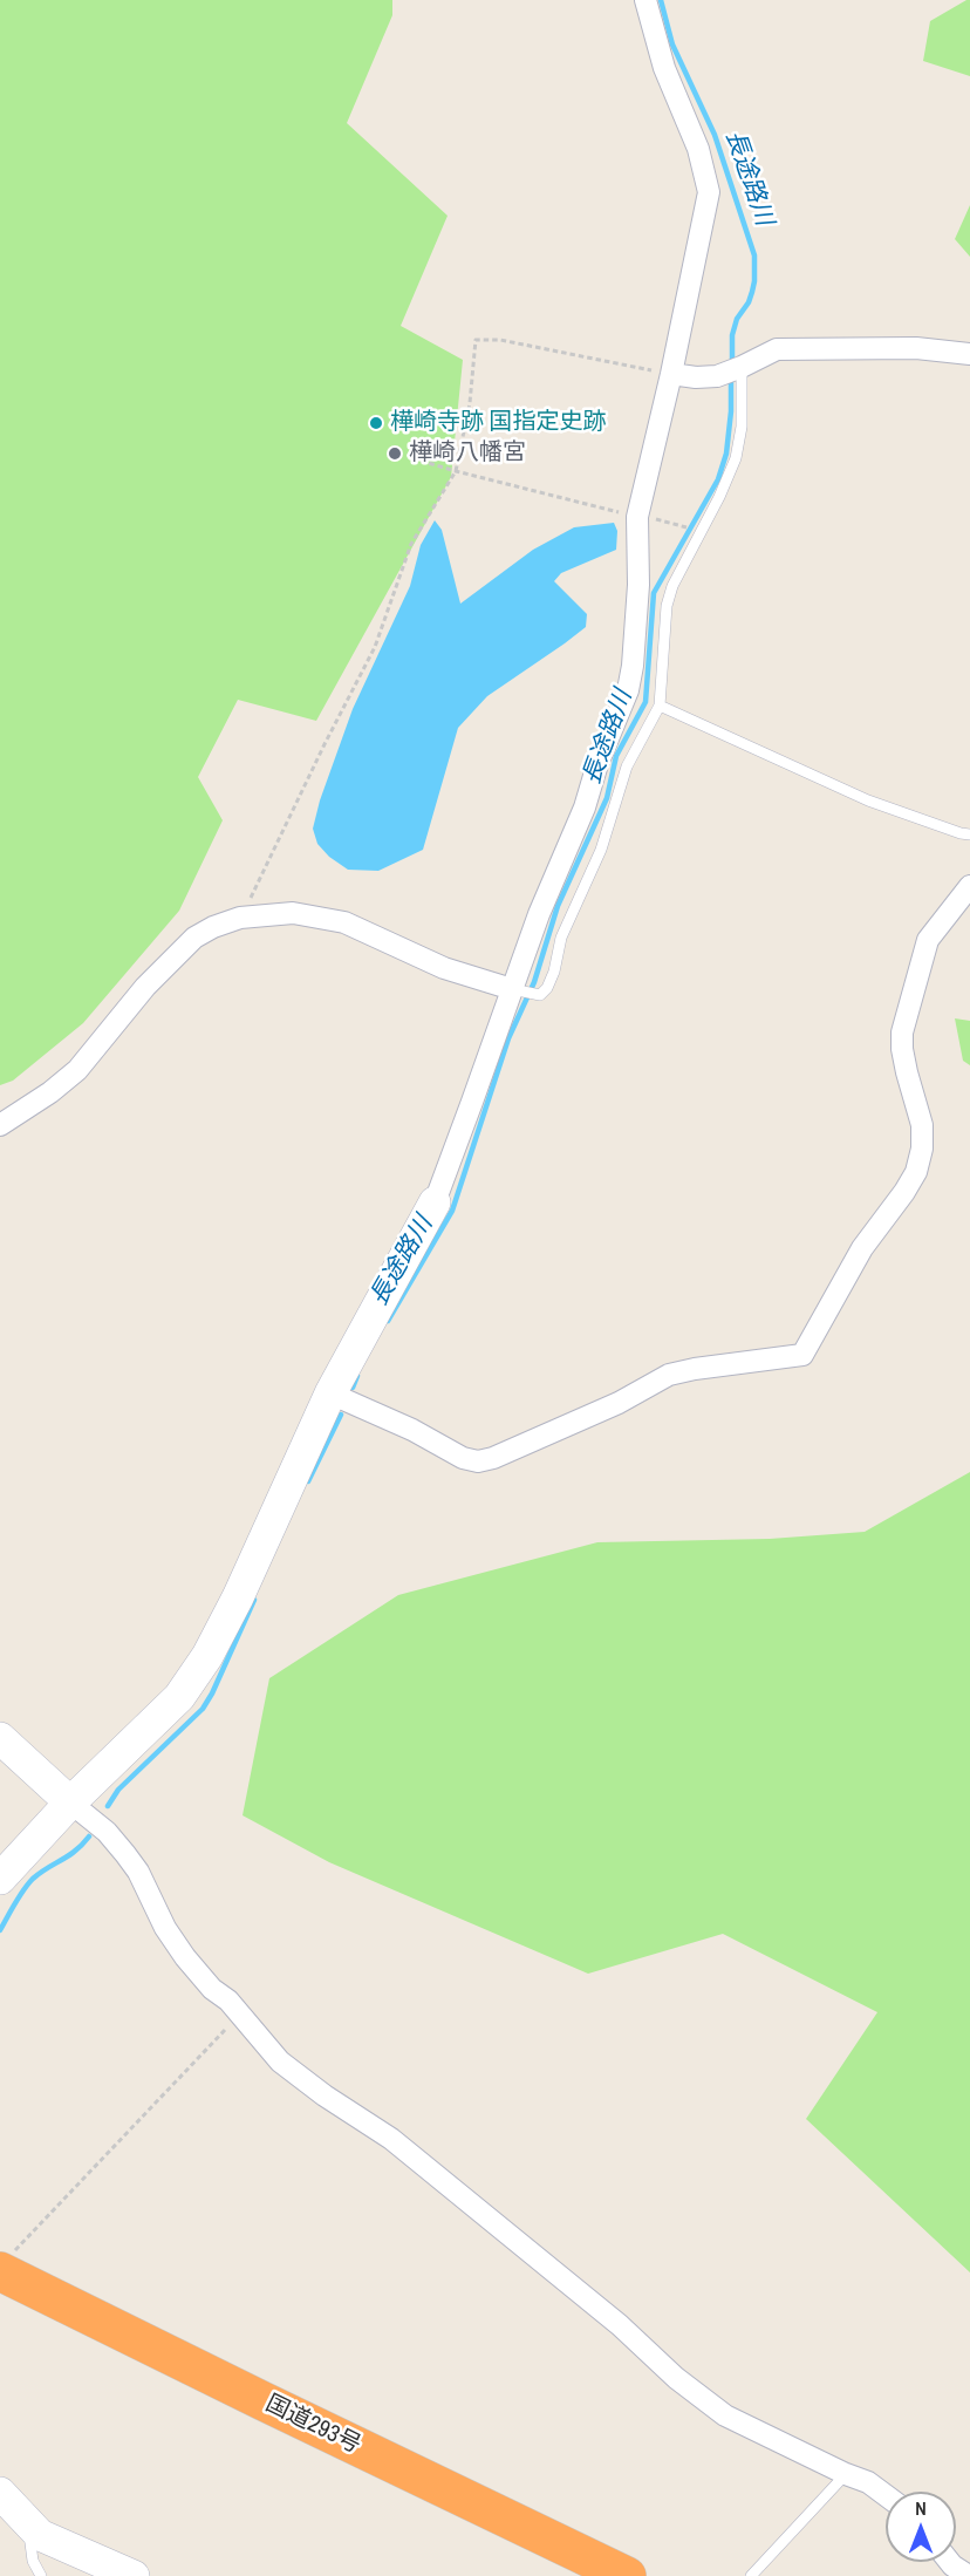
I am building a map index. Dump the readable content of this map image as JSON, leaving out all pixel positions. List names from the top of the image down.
{
  "streets": {
    "highway": ["国道293号"]
  },
  "water": ["長途路川"],
  "places": ["樺崎寺跡 国指定史跡", "樺崎八幡宮"],
  "north": "top"
}
